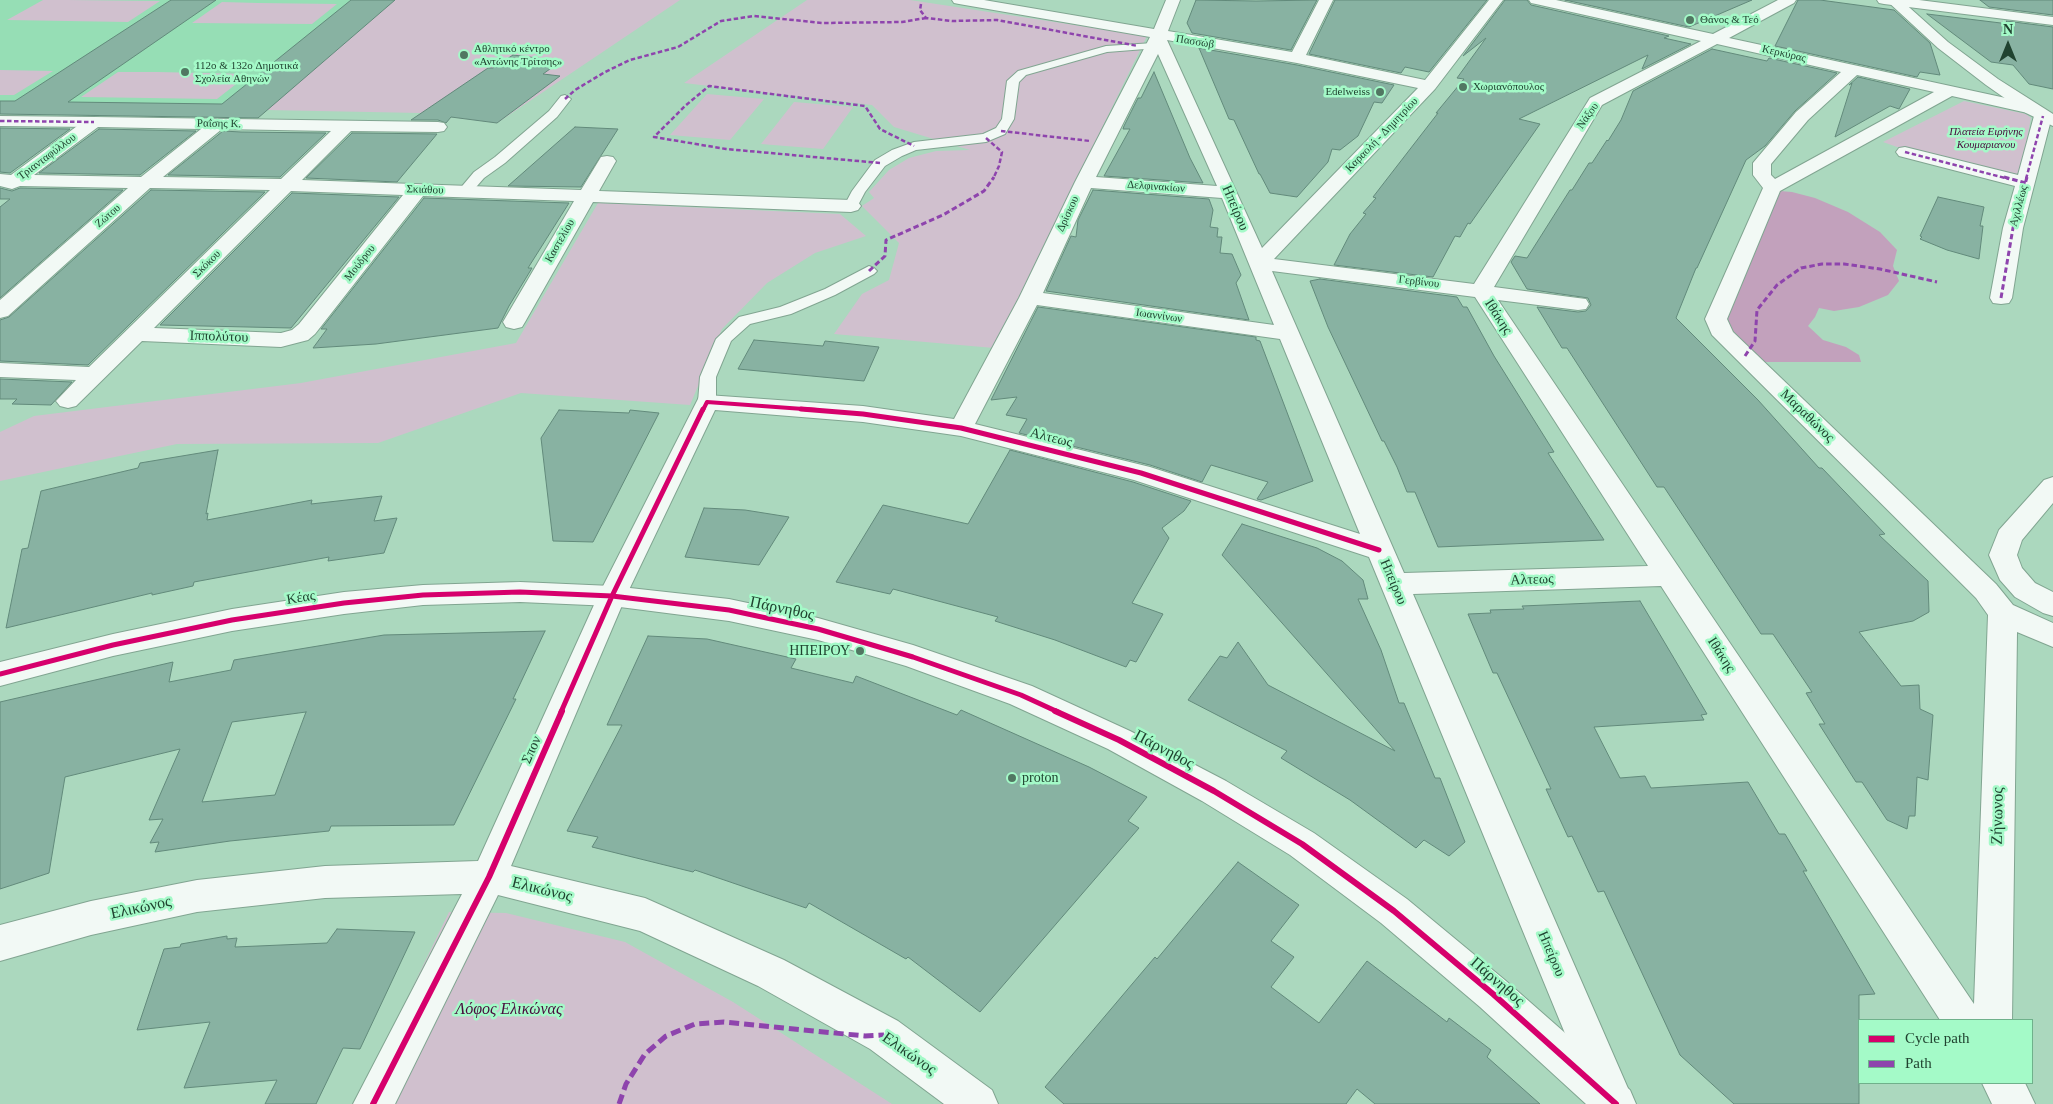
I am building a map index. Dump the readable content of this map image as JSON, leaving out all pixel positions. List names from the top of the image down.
{
  "streets": {
    "street": [
      "Πασσώβ",
      "Κερκύρας",
      "Νάξου",
      "Ραΐσης Κ.",
      "Καραολή - Δημητρίου",
      "Τριανταφύλλου",
      "Δελφινακίων",
      "Σκιάθου",
      "Αχιλλέως",
      "Ηπείρου",
      "Δρίσκου",
      "Ζώτου",
      "Καστελίου",
      "Μούδρου",
      "Σκόκου",
      "Γερβίνου",
      "Ιωαννίνων",
      "Ιθάκης",
      "Ιππολύτου",
      "Μαραθώνος",
      "Αλτεως",
      "Κέας",
      "Πάρνηθος",
      "Σπον",
      "Ζήνωνος",
      "Ελικώνος"
    ]
  },
  "crossings": [
    ["Πασσώβ", "Καραολή - Δημητρίου"],
    ["Πασσώβ", "Ηπείρου"],
    ["Πασσώβ", "Δρίσκου"],
    ["Κερκύρας", "Νάξου"],
    ["Κερκύρας", "Αχιλλέως"],
    ["Νάξου", "Γερβίνου"],
    ["Νάξου", "Ιθάκης"],
    ["Ραΐσης Κ.", "Τριανταφύλλου"],
    ["Ραΐσης Κ.", "Ζώτου"],
    ["Ραΐσης Κ.", "Σκόκου"],
    ["Καραολή - Δημητρίου", "Ηπείρου"],
    ["Καραολή - Δημητρίου", "Γερβίνου"],
    ["Τριανταφύλλου", "Σκιάθου"],
    ["Δελφινακίων", "Ηπείρου"],
    ["Δελφινακίων", "Δρίσκου"],
    ["Σκιάθου", "Ζώτου"],
    ["Σκιάθου", "Καστελίου"],
    ["Σκιάθου", "Μούδρου"],
    ["Σκιάθου", "Σκόκου"],
    ["Ηπείρου", "Δρίσκου"],
    ["Ηπείρου", "Γερβίνου"],
    ["Ηπείρου", "Ιωαννίνων"],
    ["Ηπείρου", "Αλτεως"],
    ["Ηπείρου", "Πάρνηθος"],
    ["Δρίσκου", "Ιωαννίνων"],
    ["Δρίσκου", "Αλτεως"],
    ["Μούδρου", "Ιππολύτου"],
    ["Σκόκου", "Ιππολύτου"],
    ["Γερβίνου", "Ιθάκης"],
    ["Ιθάκης", "Αλτεως"],
    ["Μαραθώνος", "Ζήνωνος"],
    ["Αλτεως", "Σπον"],
    ["Κέας", "Πάρνηθος"],
    ["Κέας", "Σπον"],
    ["Πάρνηθος", "Σπον"],
    ["Σπον", "Ελικώνος"]
  ],
  "parks": ["Πλατεία Ειρήνης Κουμαριανου", "Λόφος Ελικώνας"],
  "places": [
    "Θάνος & Τεό",
    "Αθλητικό κέντρο «Αντώνης Τρίτσης»",
    "112ο & 132ο Δημοτικά Σχολεία Αθηνών",
    "Χωριανόπουλος",
    "Edelweiss",
    "ΗΠΕΙΡΟΥ",
    "proton"
  ],
  "legend": ["Cycle path", "Path"],
  "north": "top"
}
